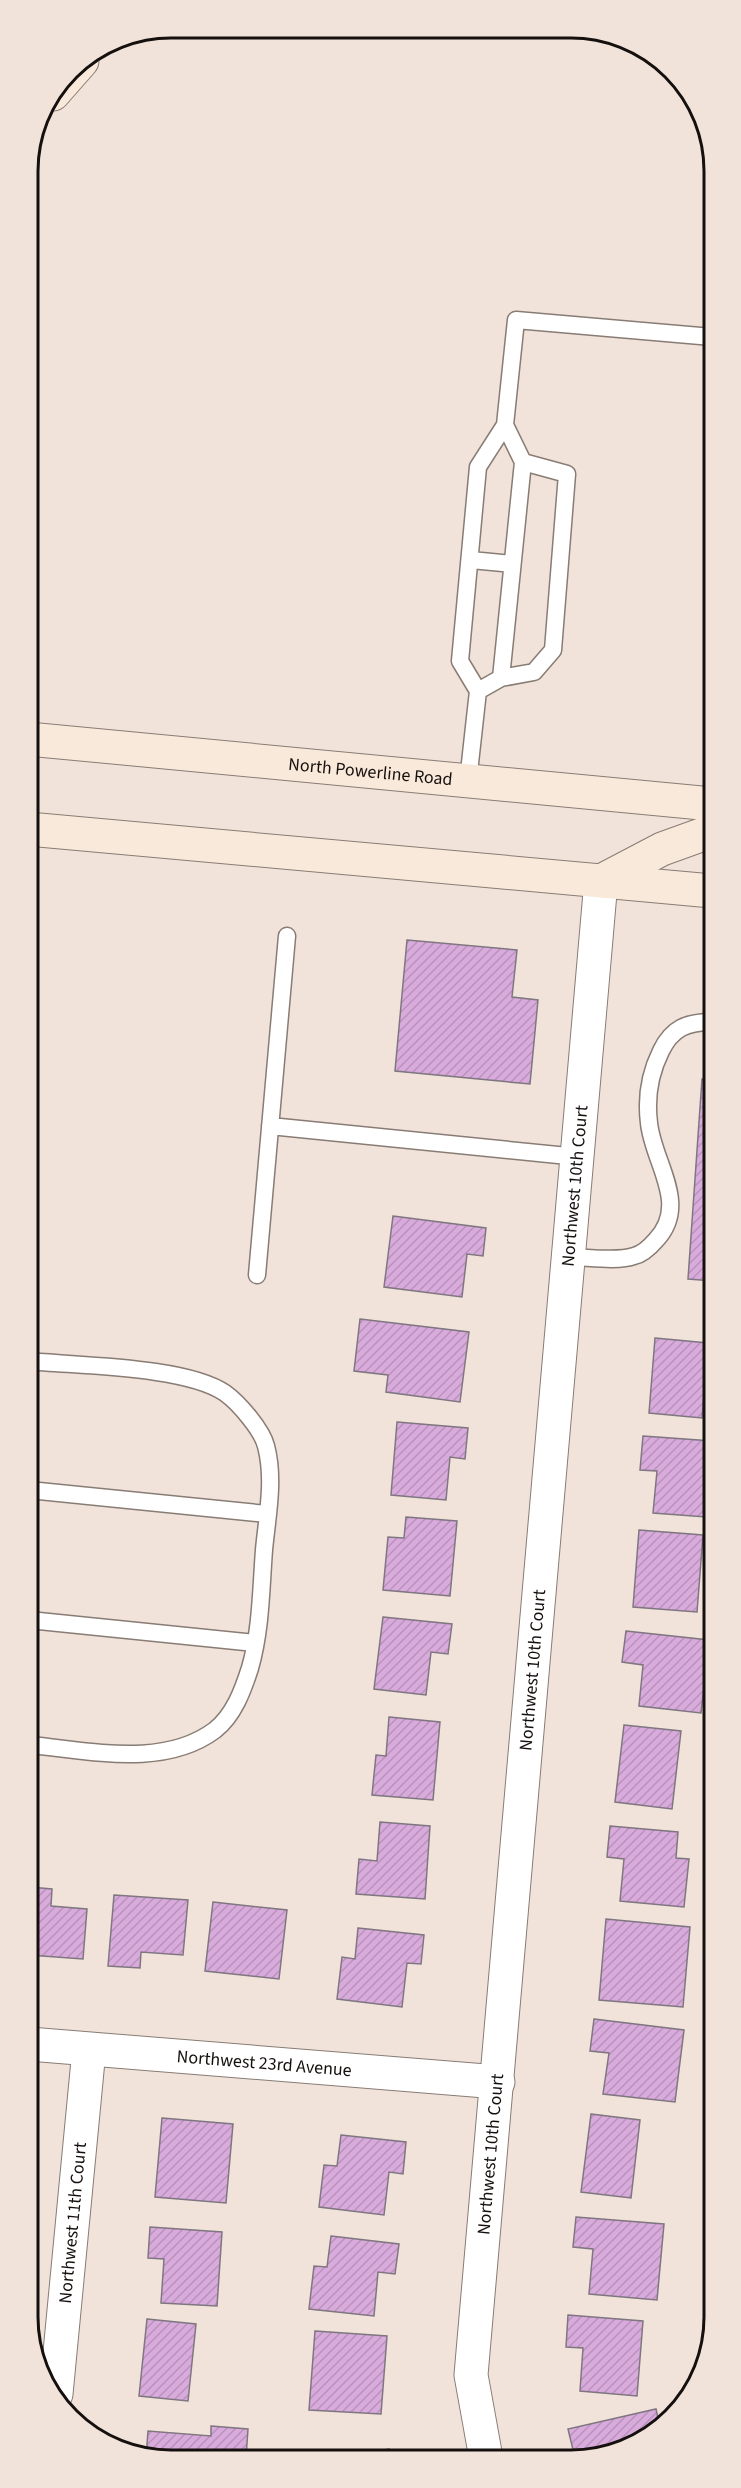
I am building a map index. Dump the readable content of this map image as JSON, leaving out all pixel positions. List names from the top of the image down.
{
  "streets": {
    "main road": ["North Powerline Road"],
    "street": ["Northwest 10th Court", "Northwest 23rd Avenue", "Northwest 11th Court"]
  },
  "crossings": [
    ["Northwest 10th Court", "Northwest 23rd Avenue"],
    ["Northwest 23rd Avenue", "Northwest 11th Court"]
  ]
}
